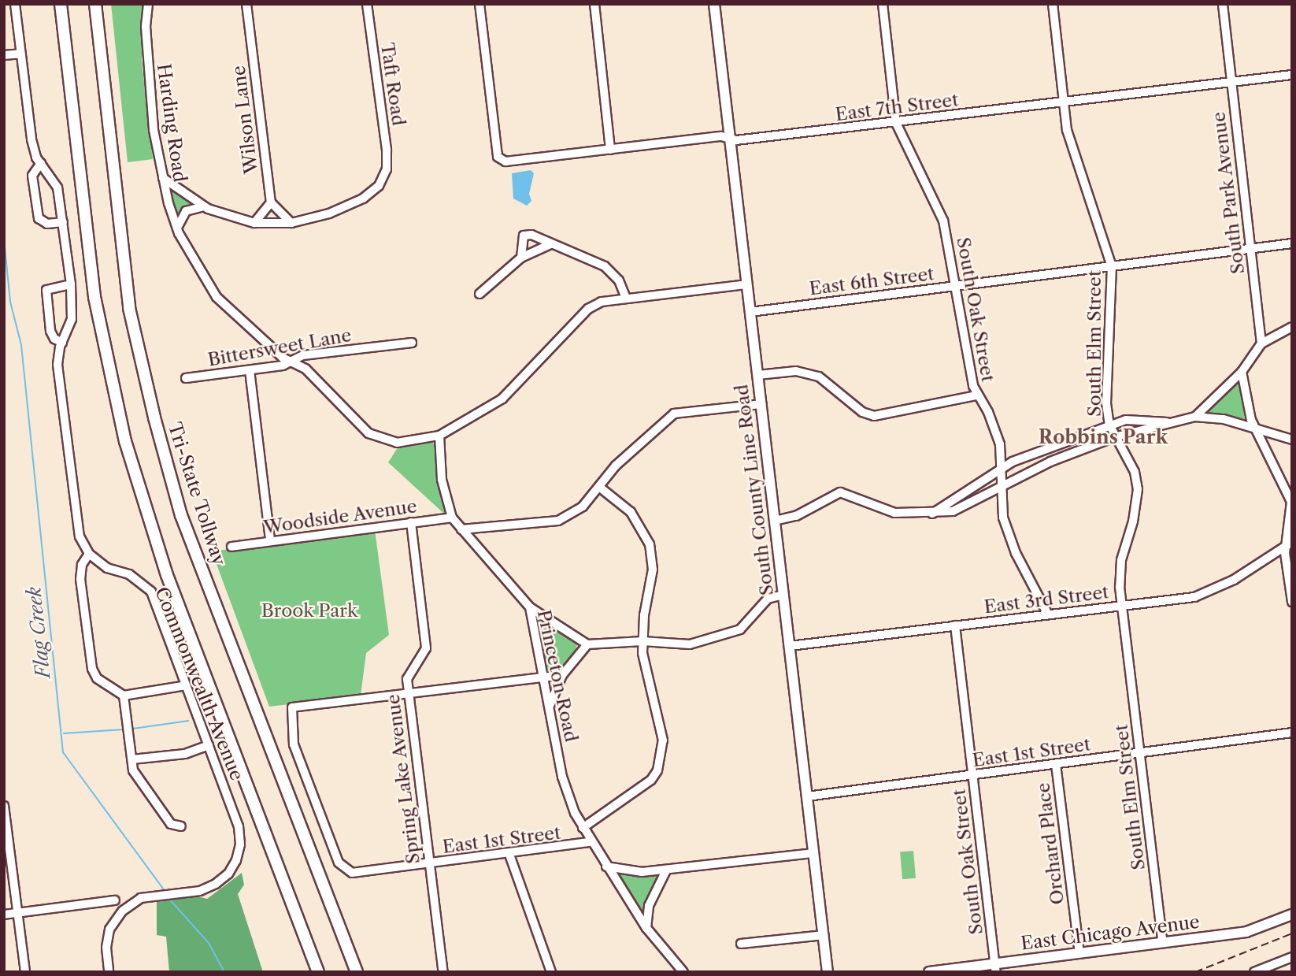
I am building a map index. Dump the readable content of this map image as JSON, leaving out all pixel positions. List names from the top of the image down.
{
  "streets": {
    "highway": ["Tri-State Tollway"],
    "main road": ["South County Line Road", "East Chicago Avenue"],
    "street": [
      "Taft Road",
      "East 7th Street",
      "Wilson Lane",
      "Harding Road",
      "South Park Avenue",
      "East 6th Street",
      "South Oak Street",
      "South Elm Street",
      "Bittersweet Lane",
      "Woodside Avenue",
      "East 3rd Street",
      "Princeton Road",
      "Commonwealth Avenue",
      "East 1st Street",
      "Spring Lake Avenue",
      "Orchard Place"
    ]
  },
  "crossings": [
    ["East 7th Street", "South Park Avenue"],
    ["East 7th Street", "South Oak Street"],
    ["East 7th Street", "South Elm Street"],
    ["East 7th Street", "South County Line Road"],
    ["Harding Road", "Bittersweet Lane"],
    ["South Park Avenue", "East 6th Street"],
    ["East 6th Street", "South Oak Street"],
    ["East 6th Street", "South Elm Street"],
    ["East 6th Street", "South County Line Road"],
    ["South Oak Street", "East 3rd Street"],
    ["South Oak Street", "East 1st Street"],
    ["South Oak Street", "East Chicago Avenue"],
    ["South Elm Street", "East 3rd Street"],
    ["South Elm Street", "East 1st Street"],
    ["South Elm Street", "East Chicago Avenue"],
    ["South County Line Road", "East 3rd Street"],
    ["South County Line Road", "East 1st Street"],
    ["Woodside Avenue", "Princeton Road"],
    ["Woodside Avenue", "Spring Lake Avenue"],
    ["Princeton Road", "East 1st Street"],
    ["East 1st Street", "Spring Lake Avenue"],
    ["East 1st Street", "Orchard Place"],
    ["Orchard Place", "East Chicago Avenue"]
  ],
  "districts": ["Robbins Park"],
  "water": ["Flag Creek"],
  "parks": ["Brook Park"]
}
